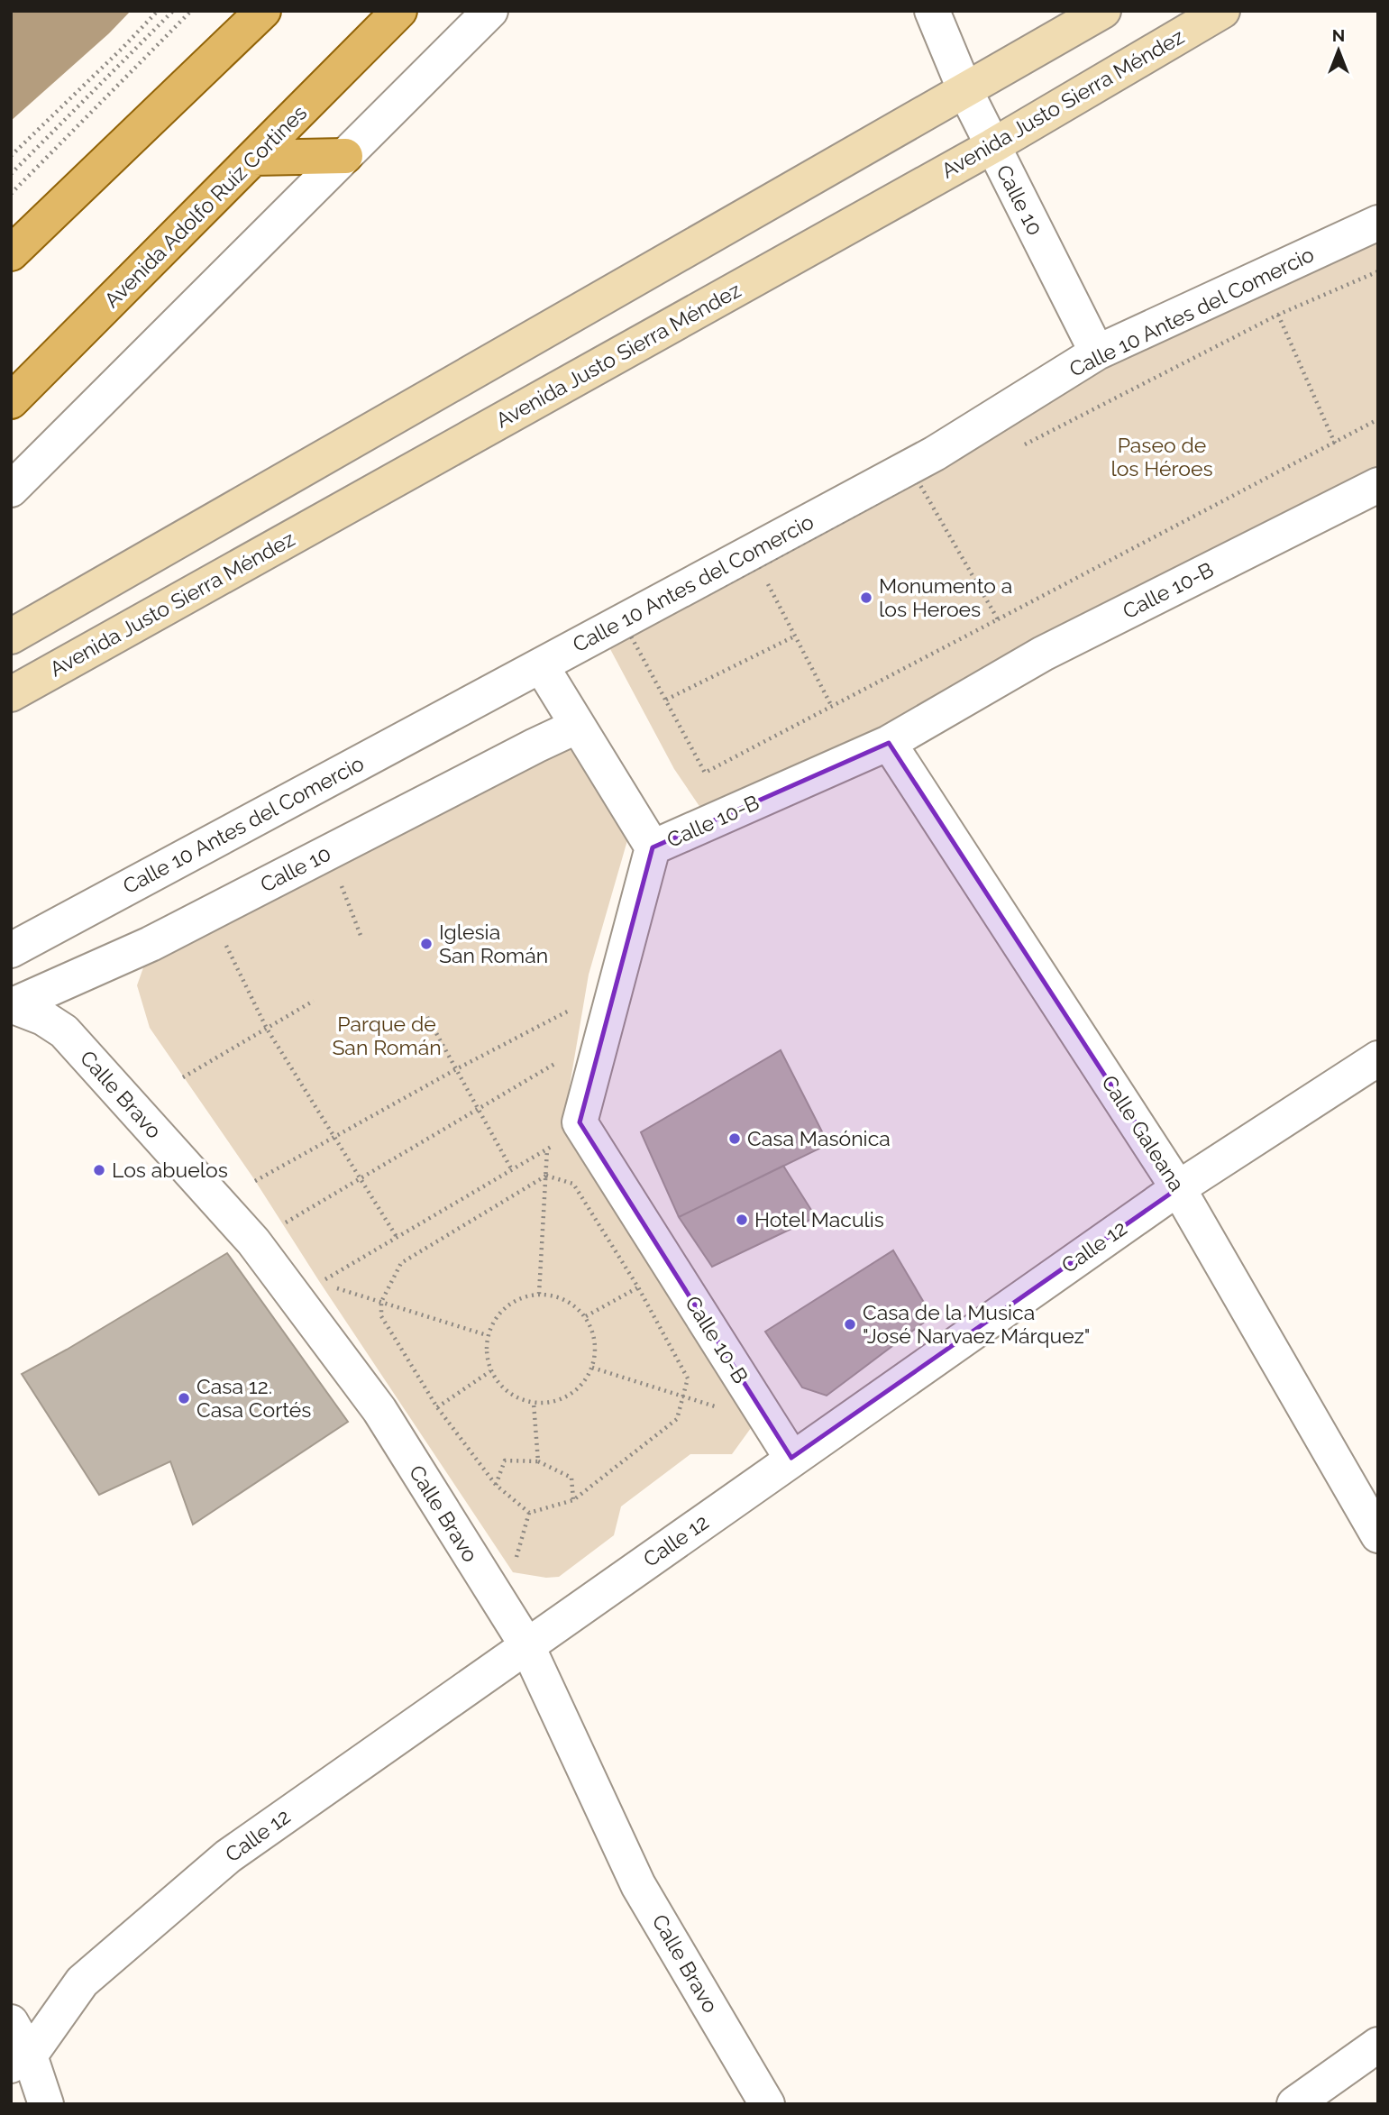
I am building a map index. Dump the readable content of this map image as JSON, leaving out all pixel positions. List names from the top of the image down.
{
  "streets": {
    "main road": ["Avenida Justo Sierra Méndez", "Avenida Adolfo Ruíz Cortines"],
    "street": [
      "Calle 10",
      "Calle 10 Antes del Comercio",
      "Calle 10-B",
      "Calle Bravo",
      "Calle Galeana",
      "Calle 12"
    ]
  },
  "crossings": [
    ["Avenida Justo Sierra Méndez", "Calle 10"],
    ["Calle 10", "Calle 10 Antes del Comercio"],
    ["Calle 10", "Calle Bravo"],
    ["Calle 10-B", "Calle Galeana"],
    ["Calle 10-B", "Calle 12"],
    ["Calle Bravo", "Calle 12"],
    ["Calle Galeana", "Calle 12"]
  ],
  "parks": ["Paseo de los Héroes", "Parque de San Román"],
  "places": [
    "Monumento a los Heroes",
    "Iglesia San Román",
    "Casa Masónica",
    "Los abuelos",
    "Hotel Maculis",
    "Casa de la Musica \"José Narvaez Márquez\"",
    "Casa 12. Casa Cortés"
  ],
  "north": "top"
}
